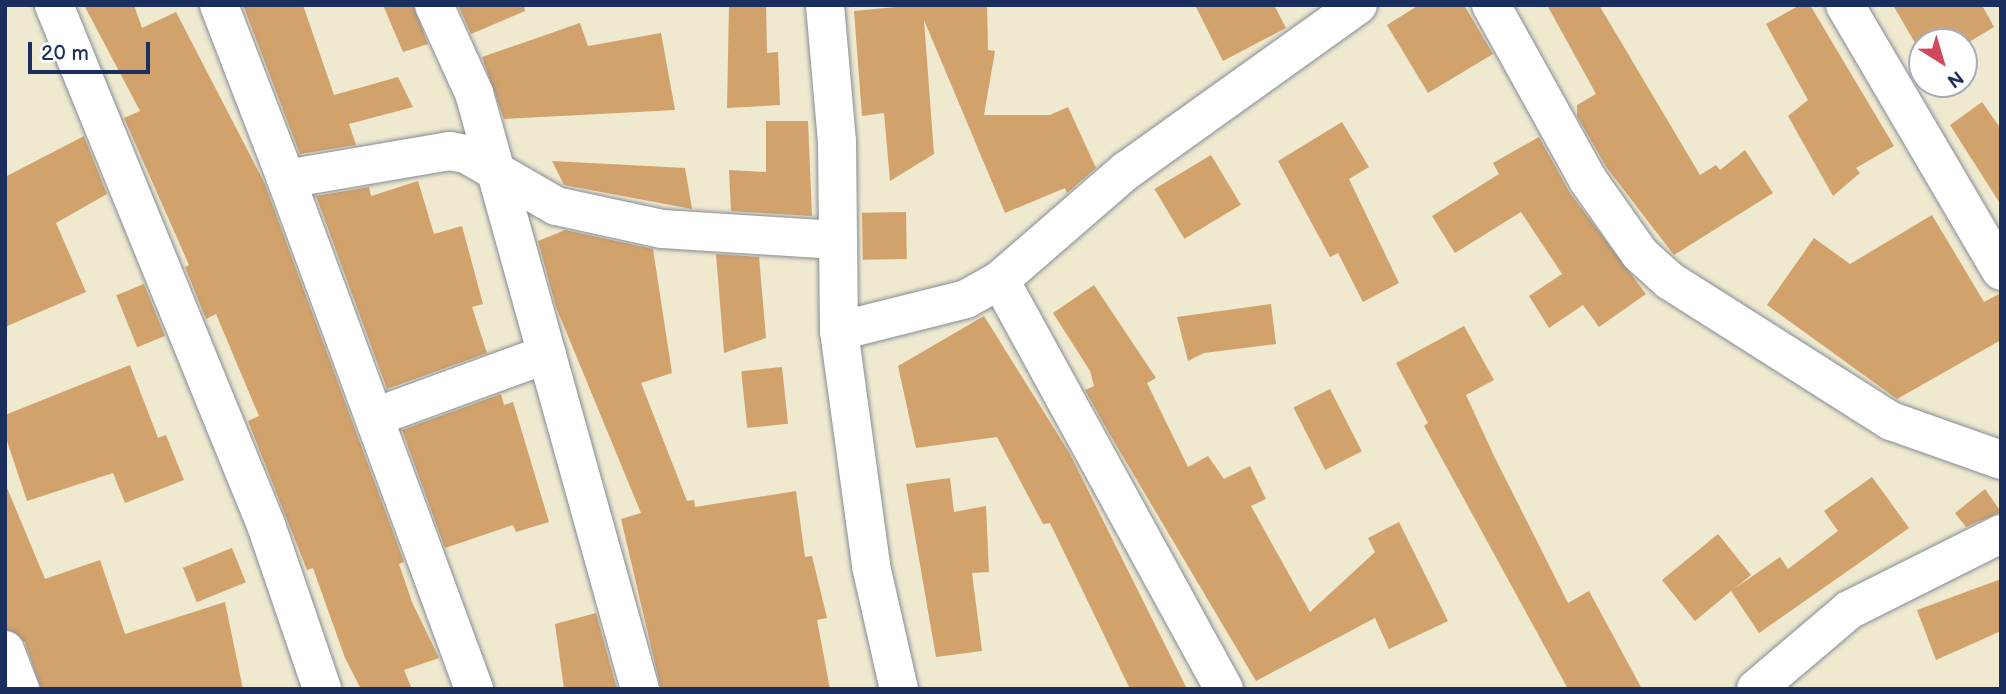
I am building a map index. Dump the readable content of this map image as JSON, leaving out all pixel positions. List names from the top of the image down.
{
  "scale_bar": "20 m",
  "north": "bottom right"
}
